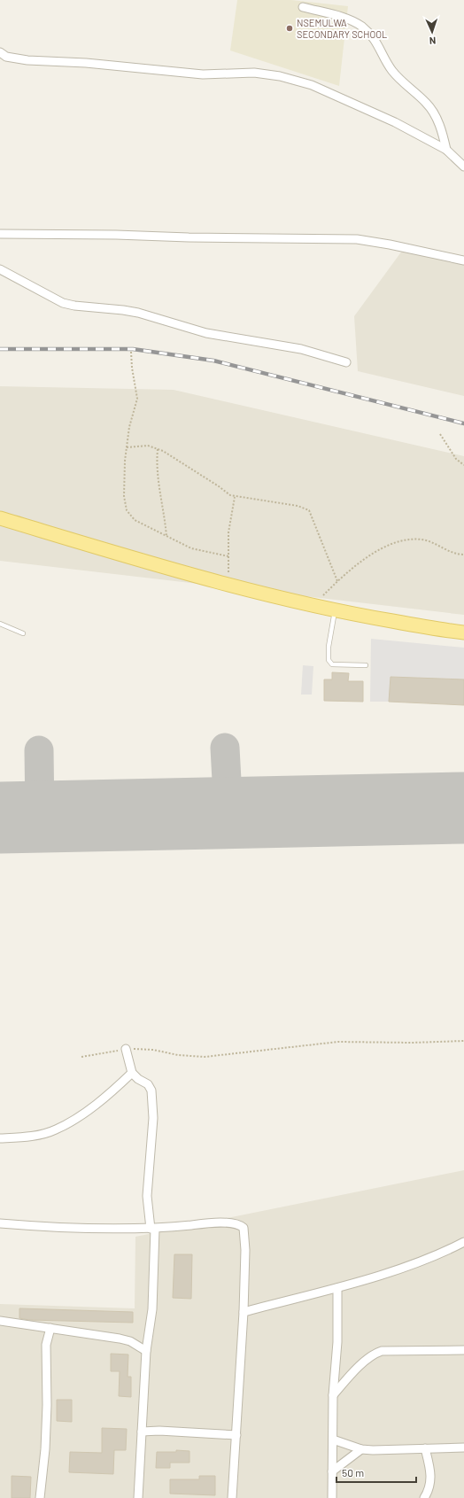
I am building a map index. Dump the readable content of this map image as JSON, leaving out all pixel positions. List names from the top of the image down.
{
  "places": ["NSEMULWA SECONDARY SCHOOL"],
  "scale_bar": "50 m",
  "north": "bottom"
}
